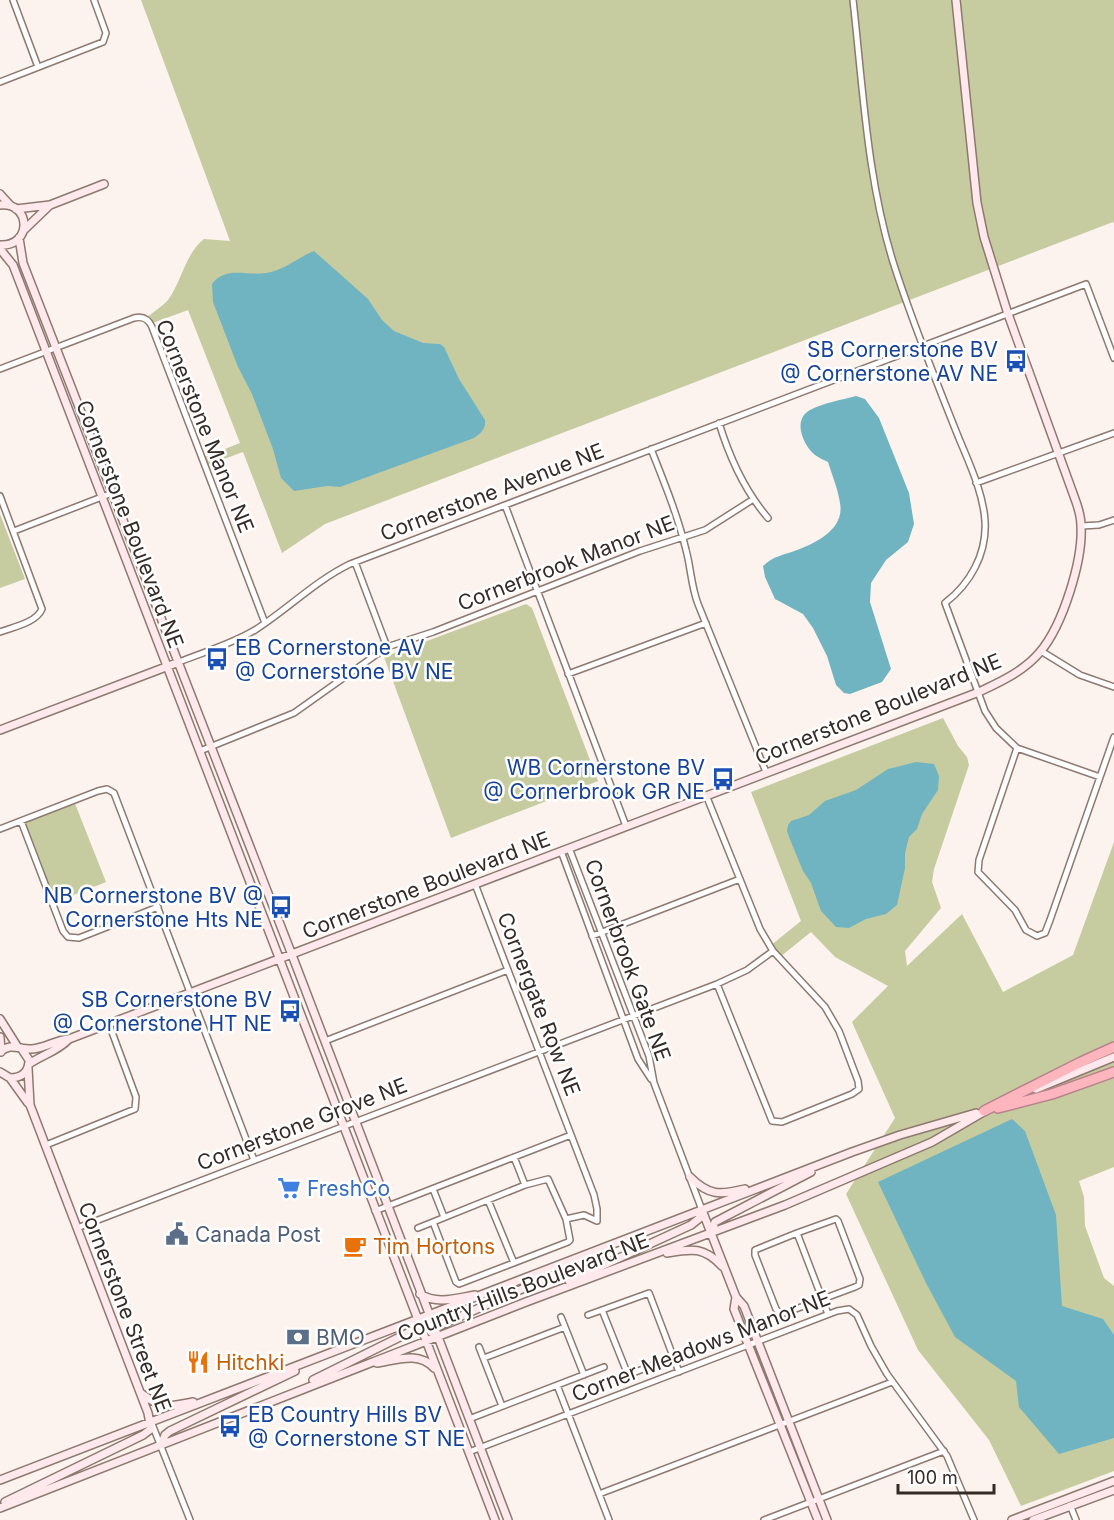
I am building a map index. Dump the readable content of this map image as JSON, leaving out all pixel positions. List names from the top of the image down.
{
  "streets": {
    "street": [
      "Cornerstone Manor NE",
      "Cornerstone Avenue NE",
      "Cornerstone Boulevard NE",
      "Cornerbrook Manor NE",
      "Cornerbrook Gate NE",
      "Cornergate Row NE",
      "Cornerstone Grove NE",
      "Country Hills Boulevard NE",
      "Cornerstone Street NE",
      "Corner Meadows Manor NE"
    ]
  },
  "crossings": [
    ["Cornerstone Manor NE", "Cornerstone Avenue NE"],
    ["Cornerstone Manor NE", "Cornerstone Boulevard NE"],
    ["Cornerstone Avenue NE", "Cornerstone Boulevard NE"],
    ["Cornerstone Boulevard NE", "Cornerbrook Manor NE"],
    ["Cornerstone Boulevard NE", "Cornerbrook Gate NE"],
    ["Cornerstone Boulevard NE", "Cornergate Row NE"],
    ["Cornerstone Boulevard NE", "Cornerstone Grove NE"],
    ["Cornerstone Boulevard NE", "Country Hills Boulevard NE"],
    ["Cornerstone Boulevard NE", "Corner Meadows Manor NE"],
    ["Cornerbrook Gate NE", "Cornerstone Grove NE"],
    ["Cornerbrook Gate NE", "Country Hills Boulevard NE"],
    ["Cornergate Row NE", "Cornerstone Grove NE"],
    ["Cornerstone Grove NE", "Cornerstone Street NE"],
    ["Country Hills Boulevard NE", "Cornerstone Street NE"]
  ],
  "places": {
    "bus stop": [
      "SB Cornerstone BV @ Cornerstone AV NE",
      "EB Cornerstone AV @ Cornerstone BV NE",
      "WB Cornerstone BV @ Cornerbrook GR NE",
      "NB Cornerstone BV @ Cornerstone Hts NE",
      "SB Cornerstone BV @ Cornerstone HT NE",
      "EB Country Hills BV @ Cornerstone ST NE"
    ],
    "supermarket": ["FreshCo"],
    "public building": ["Canada Post"],
    "cafe": ["Tim Hortons"],
    "bank": ["BMO"],
    "restaurant": ["Hitchki"]
  },
  "scale_bar": "100 m"
}
